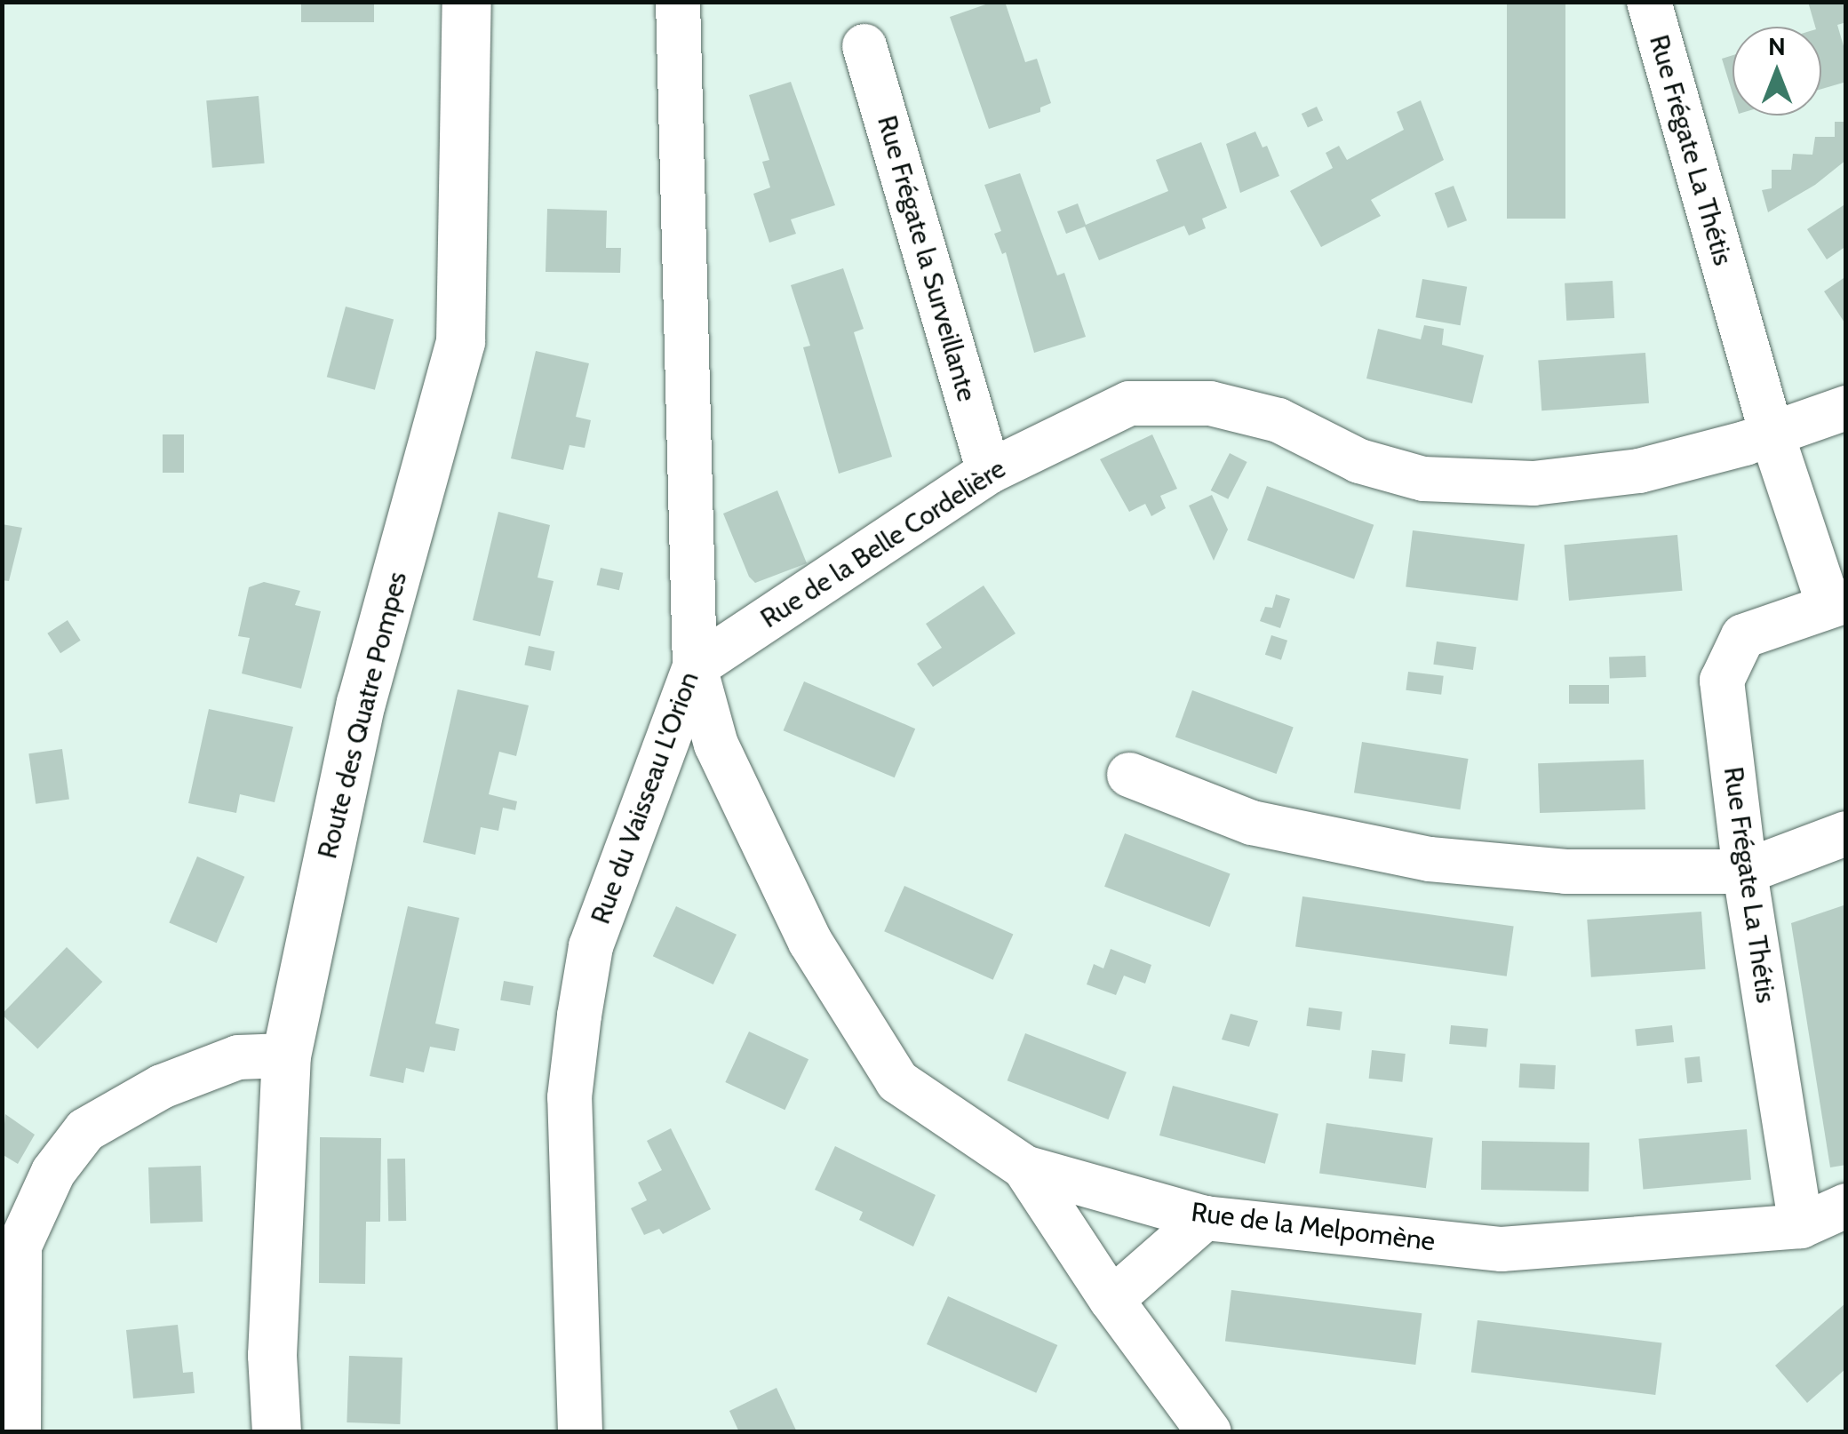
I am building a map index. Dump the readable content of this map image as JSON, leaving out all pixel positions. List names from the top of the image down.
{
  "streets": {
    "street": [
      "Rue Frégate La Thétis",
      "Rue Frégate la Surveillante",
      "Rue de la Belle Cordelière",
      "Route des Quatre Pompes",
      "Rue du Vaisseau L'Orion",
      "Rue de la Melpomène"
    ]
  },
  "crossings": [
    ["Rue Frégate La Thétis", "Rue de la Belle Cordelière"],
    ["Rue Frégate La Thétis", "Rue de la Melpomène"],
    ["Rue Frégate la Surveillante", "Rue de la Belle Cordelière"],
    ["Rue de la Belle Cordelière", "Rue du Vaisseau L'Orion"],
    ["Rue de la Belle Cordelière", "Rue de la Melpomène"],
    ["Rue du Vaisseau L'Orion", "Rue de la Melpomène"]
  ],
  "north": "top"
}
